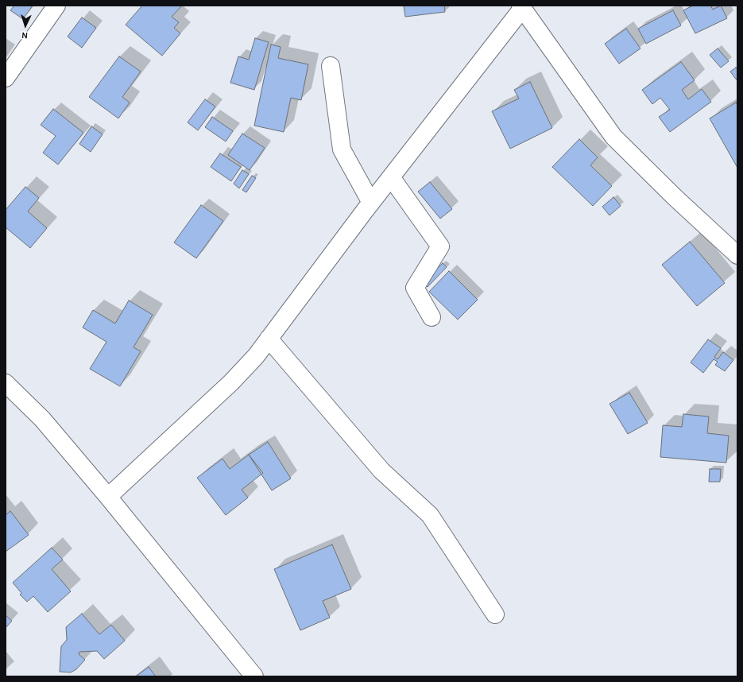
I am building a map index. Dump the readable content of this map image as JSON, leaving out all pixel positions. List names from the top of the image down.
{
  "north": "bottom"
}
